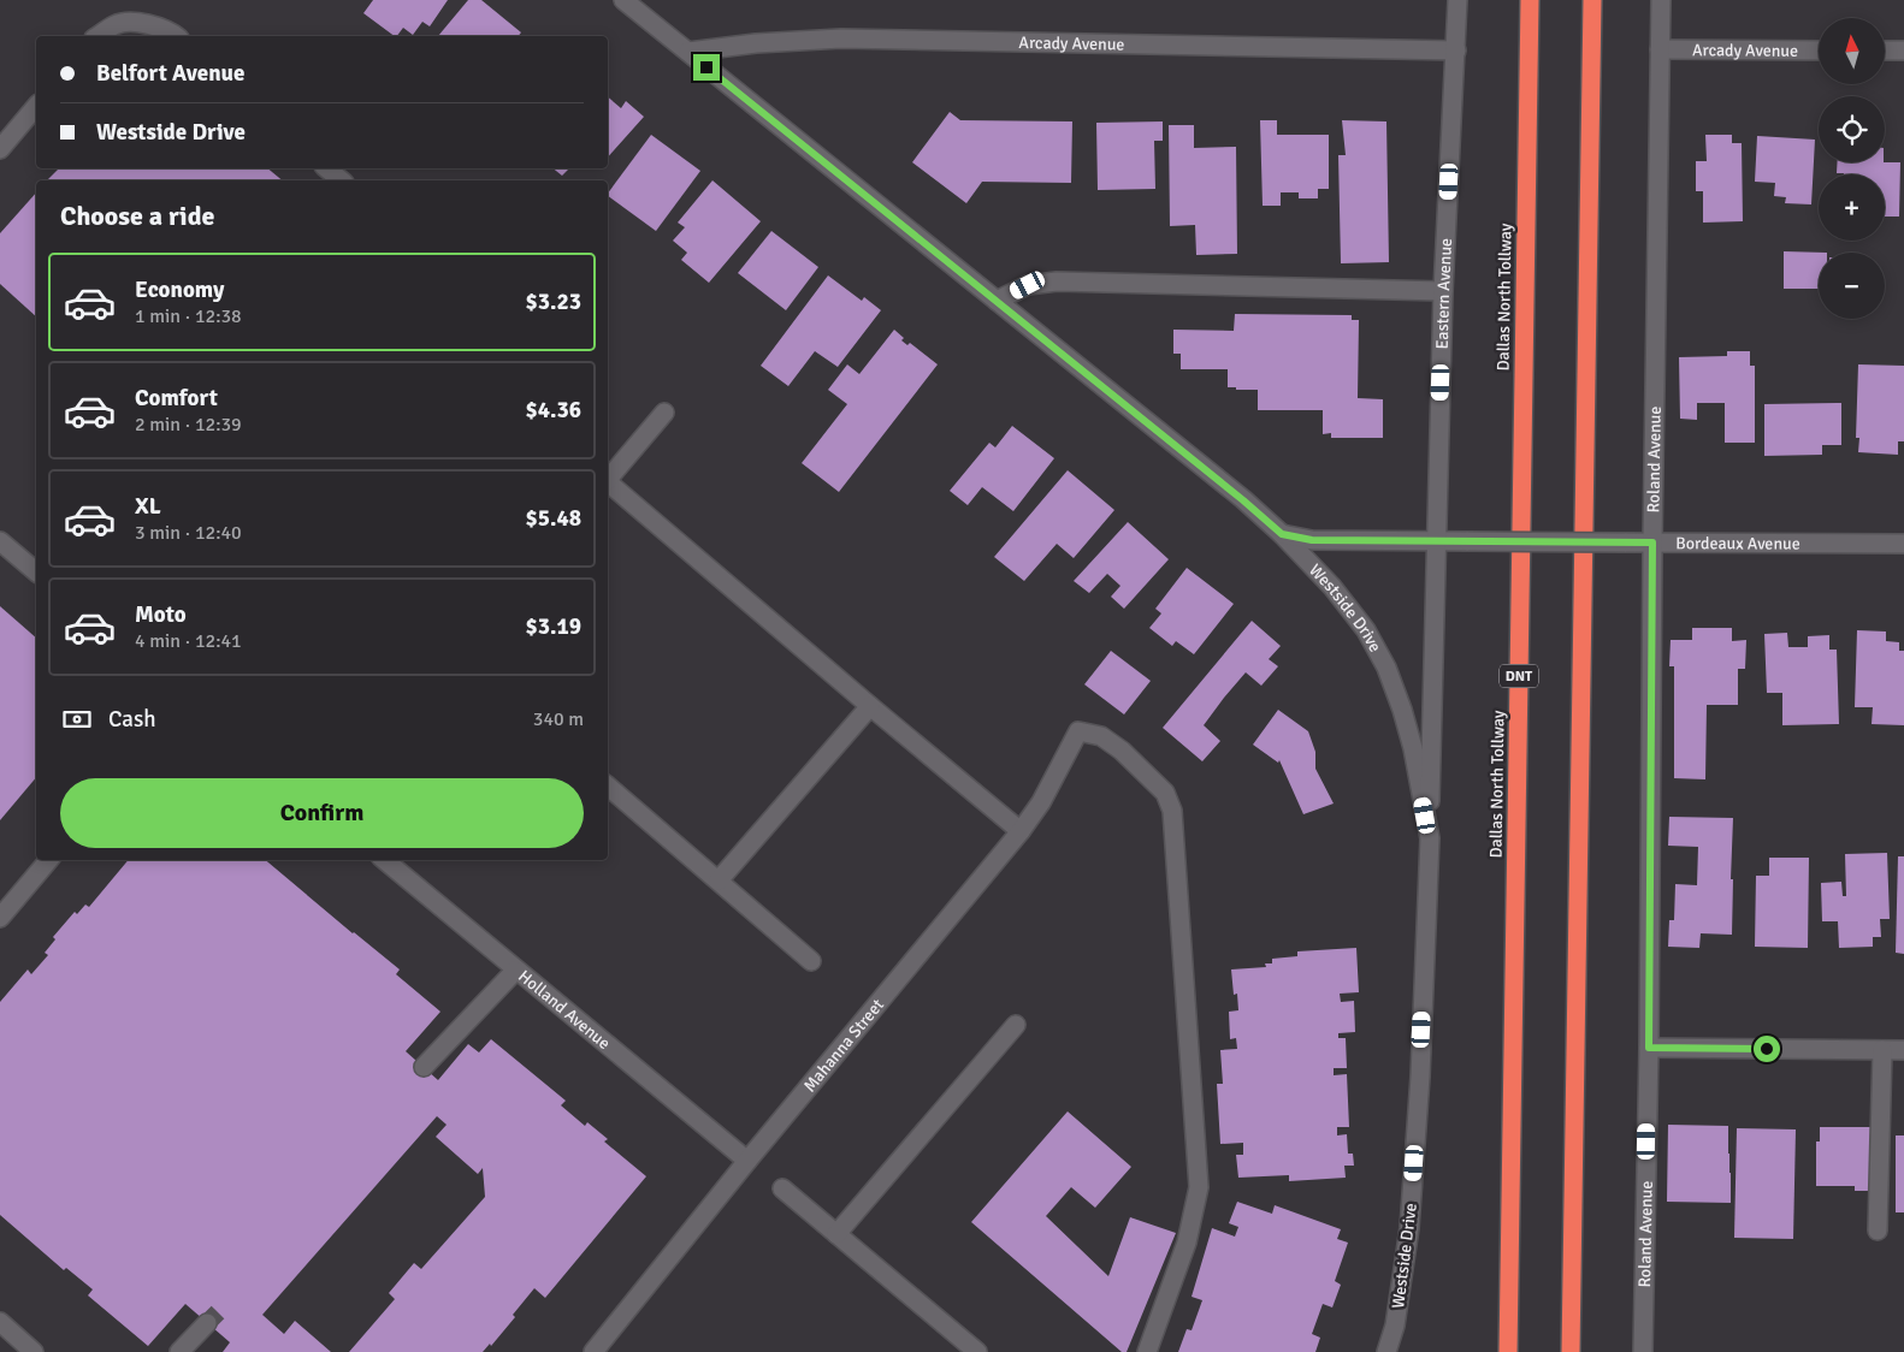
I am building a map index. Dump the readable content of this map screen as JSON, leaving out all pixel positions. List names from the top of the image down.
{
  "streets": {
    "highway": ["Dallas North Tollway", "DNT"],
    "street": [
      "Arcady Avenue",
      "Eastern Avenue",
      "Roland Avenue",
      "Bordeaux Avenue",
      "Westside Drive",
      "Holland Avenue",
      "Mahanna Street"
    ]
  },
  "crossings": [
    ["Arcady Avenue", "Eastern Avenue"],
    ["Arcady Avenue", "Roland Avenue"],
    ["Arcady Avenue", "Westside Drive"],
    ["Eastern Avenue", "Bordeaux Avenue"],
    ["Eastern Avenue", "Westside Drive"],
    ["Roland Avenue", "Bordeaux Avenue"],
    ["Bordeaux Avenue", "Westside Drive"],
    ["Holland Avenue", "Mahanna Street"]
  ],
  "north": "top",
  "page": {
    "map_buttons": ["+", "−"],
    "banner": ["Belfort Avenue", "Westside Drive"],
    "heading": "Choose a ride",
    "list": [
      {
        "name": "Economy",
        "note": "1 min · 12:38",
        "value": "$3.23"
      },
      {
        "name": "Comfort",
        "note": "2 min · 12:39",
        "value": "$4.36"
      },
      {
        "name": "XL",
        "note": "3 min · 12:40",
        "value": "$5.48"
      },
      {
        "name": "Moto",
        "note": "4 min · 12:41",
        "value": "$3.19"
      }
    ],
    "pay": ["Cash", "340 m"],
    "buttons": "Confirm"
  }
}
